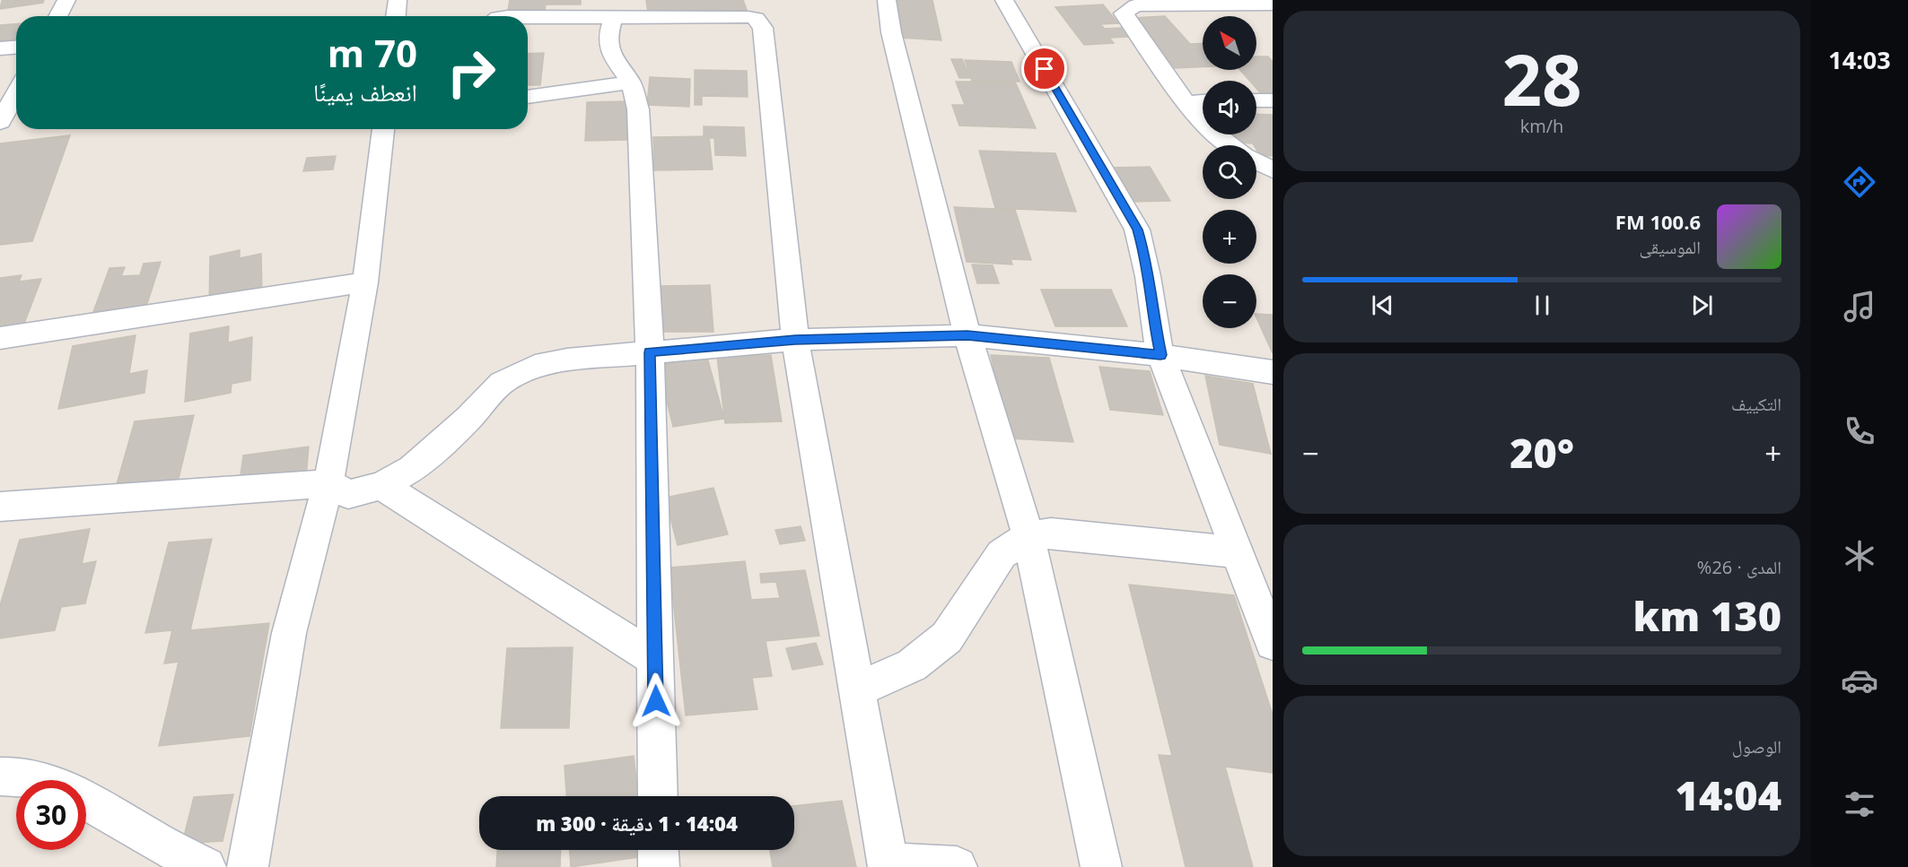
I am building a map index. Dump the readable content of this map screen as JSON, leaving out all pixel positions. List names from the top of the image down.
{
  "north": "top left",
  "page": {
    "tabs": "14:03",
    "tile": [
      ["28", "km/h"],
      "التكييف",
      ["المدى · 26%", "130 km"],
      ["الوصول", "14:04"]
    ],
    "map_buttons": ["+", "−"],
    "turn": ["70 m", "انعطف يمينًا"],
    "song": ["100.6 FM", "الموسيقى"],
    "heat": ["−", "20°", "+"],
    "limit": "30",
    "trip": "14:04 · 1 دقيقة · 300 m"
  }
}
